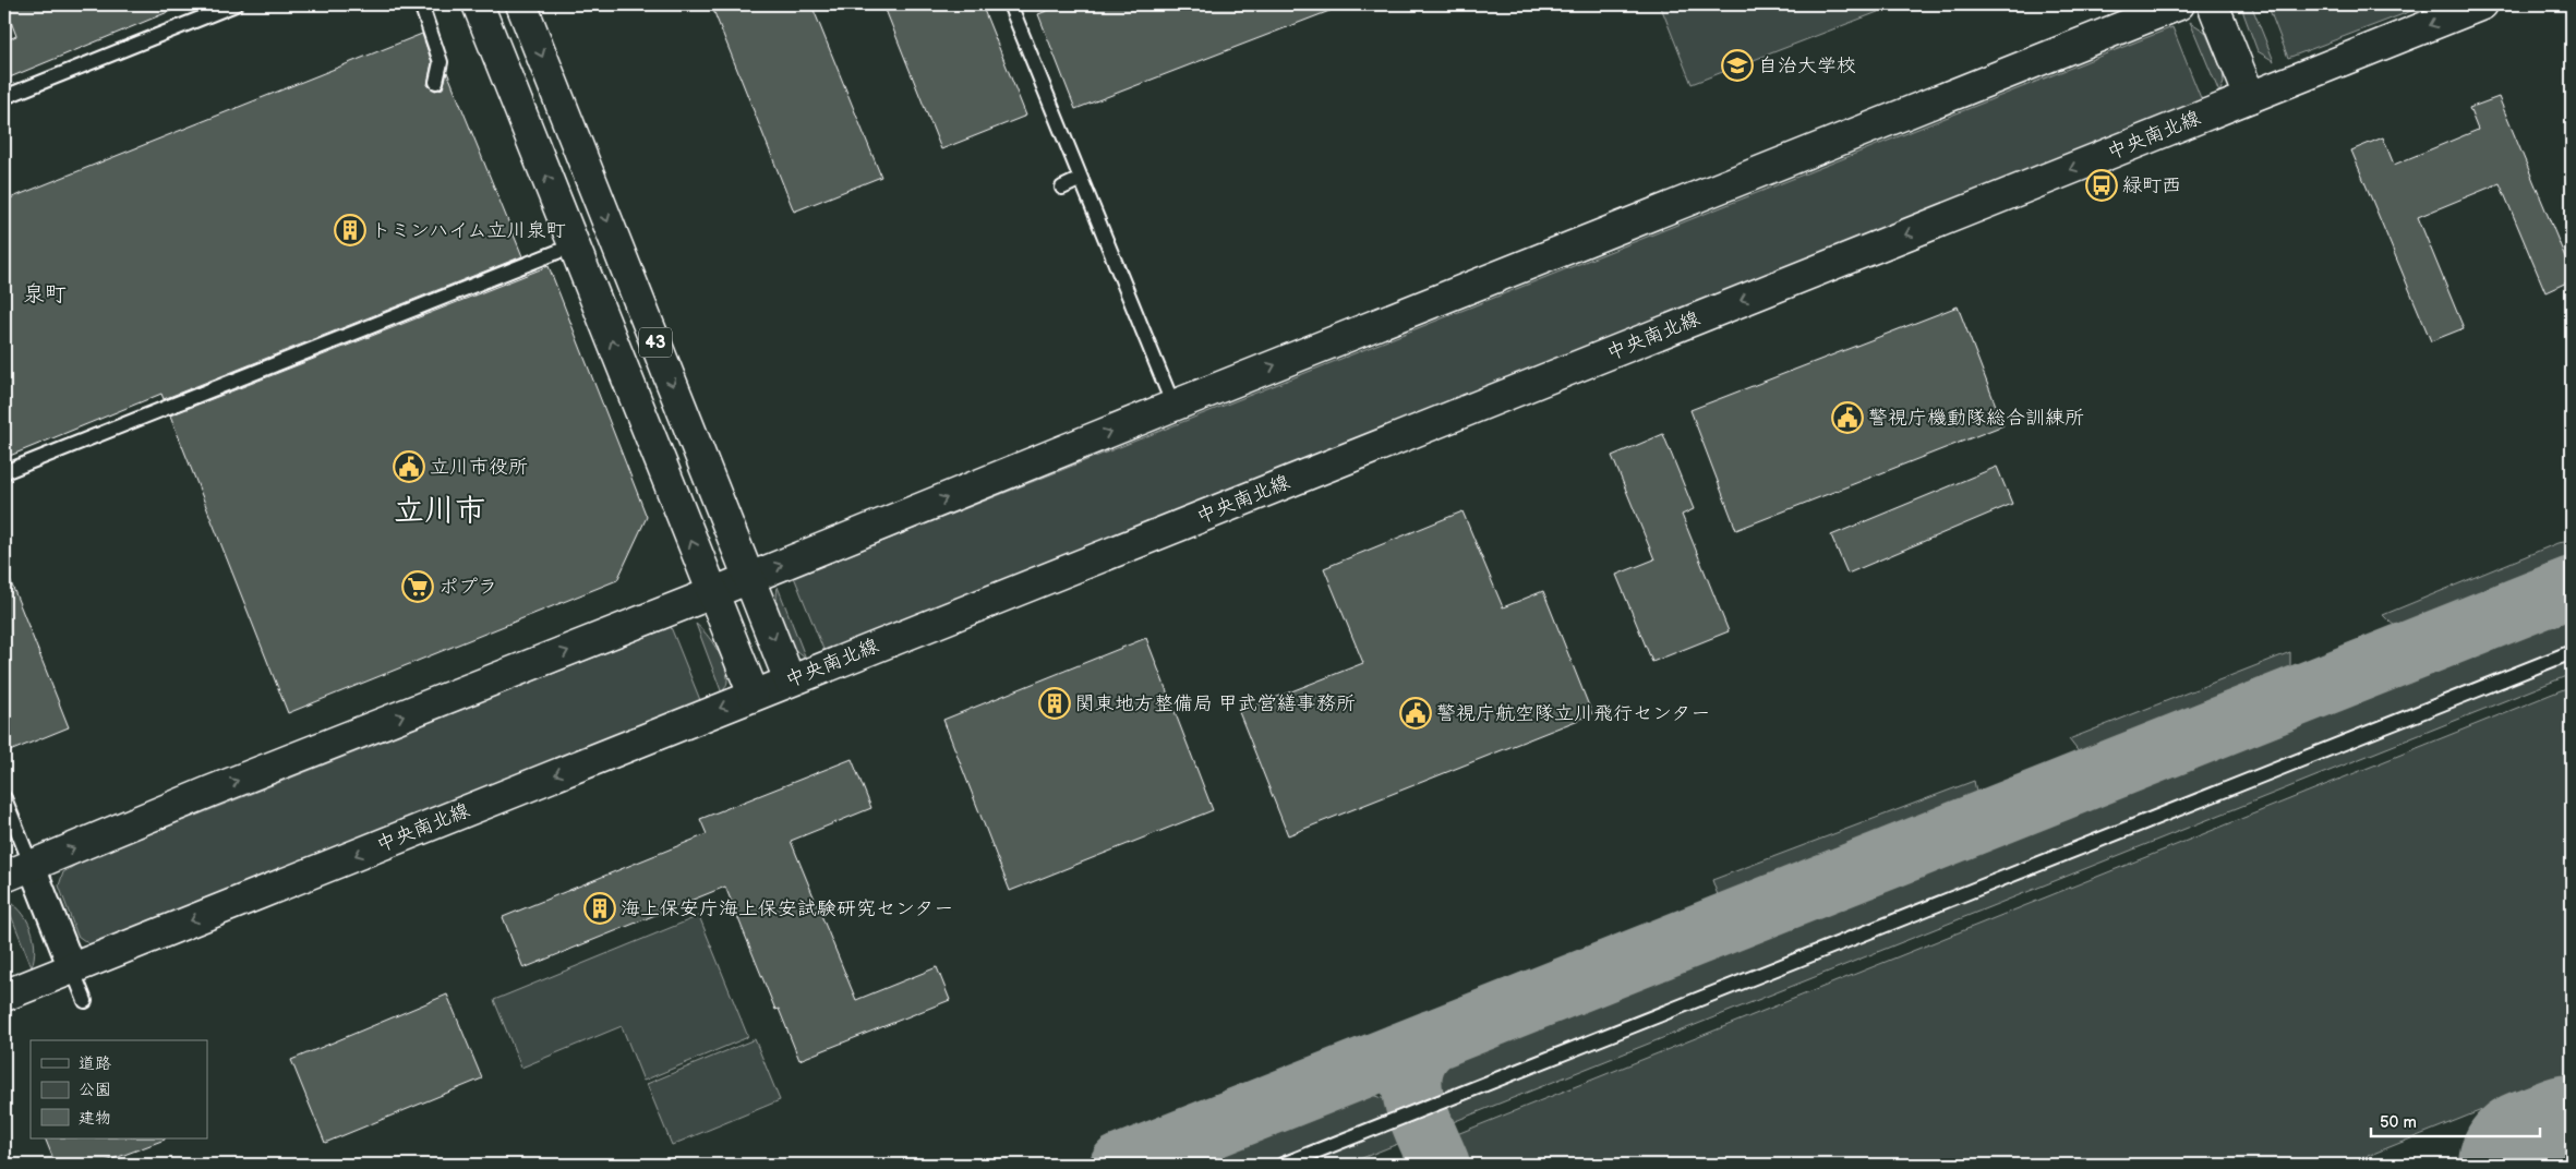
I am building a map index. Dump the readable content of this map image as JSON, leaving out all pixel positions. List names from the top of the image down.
{
  "streets": {
    "main road": ["中央南北線", "43"]
  },
  "crossings": [
    ["中央南北線", "43"]
  ],
  "districts": ["泉町", "立川市"],
  "places": {
    "school or university": ["自治大学校"],
    "bus stop": ["緑町西"],
    "building": ["トミンハイム立川泉町", "関東地方整備局 甲武営繕事務所", "海上保安庁海上保安試験研究センター"],
    "public building": ["警視庁機動隊総合訓練所", "立川市役所", "警視庁航空隊立川飛行センター"],
    "supermarket": ["ポプラ"]
  },
  "legend": ["道路", "公園", "建物"],
  "scale_bar": "50 m"
}
